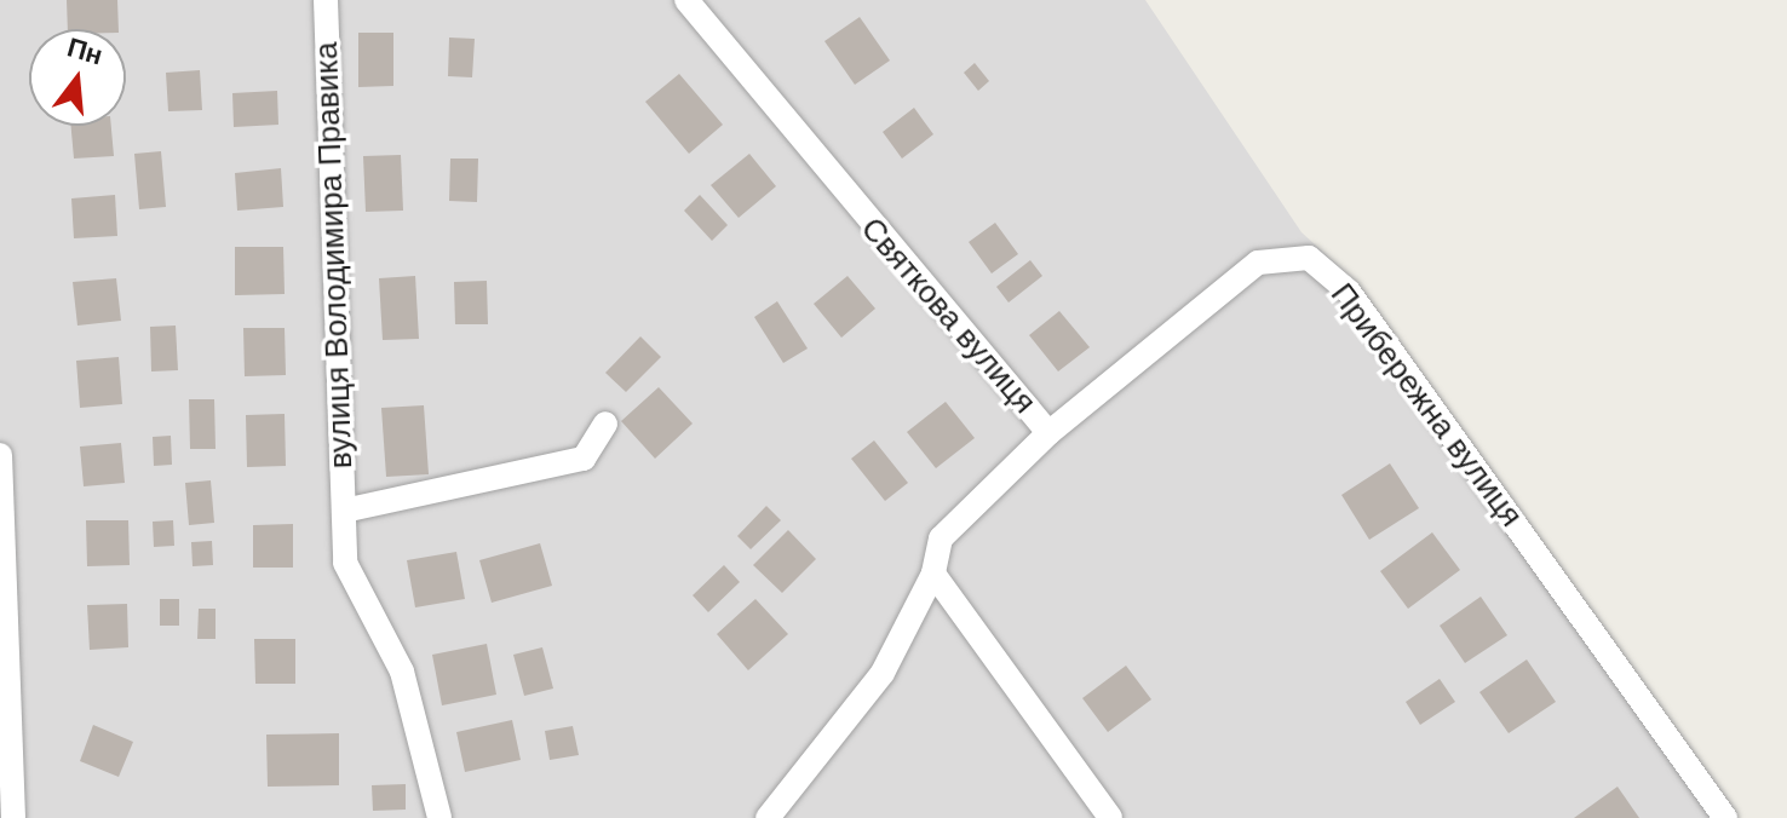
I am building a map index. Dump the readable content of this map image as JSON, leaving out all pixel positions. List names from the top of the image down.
{
  "streets": {
    "street": ["вулиця Володимира Правика", "Святкова вулиця", "Прибережна вулиця"]
  },
  "crossings": [
    ["Святкова вулиця", "Прибережна вулиця"]
  ],
  "north": "top"
}
